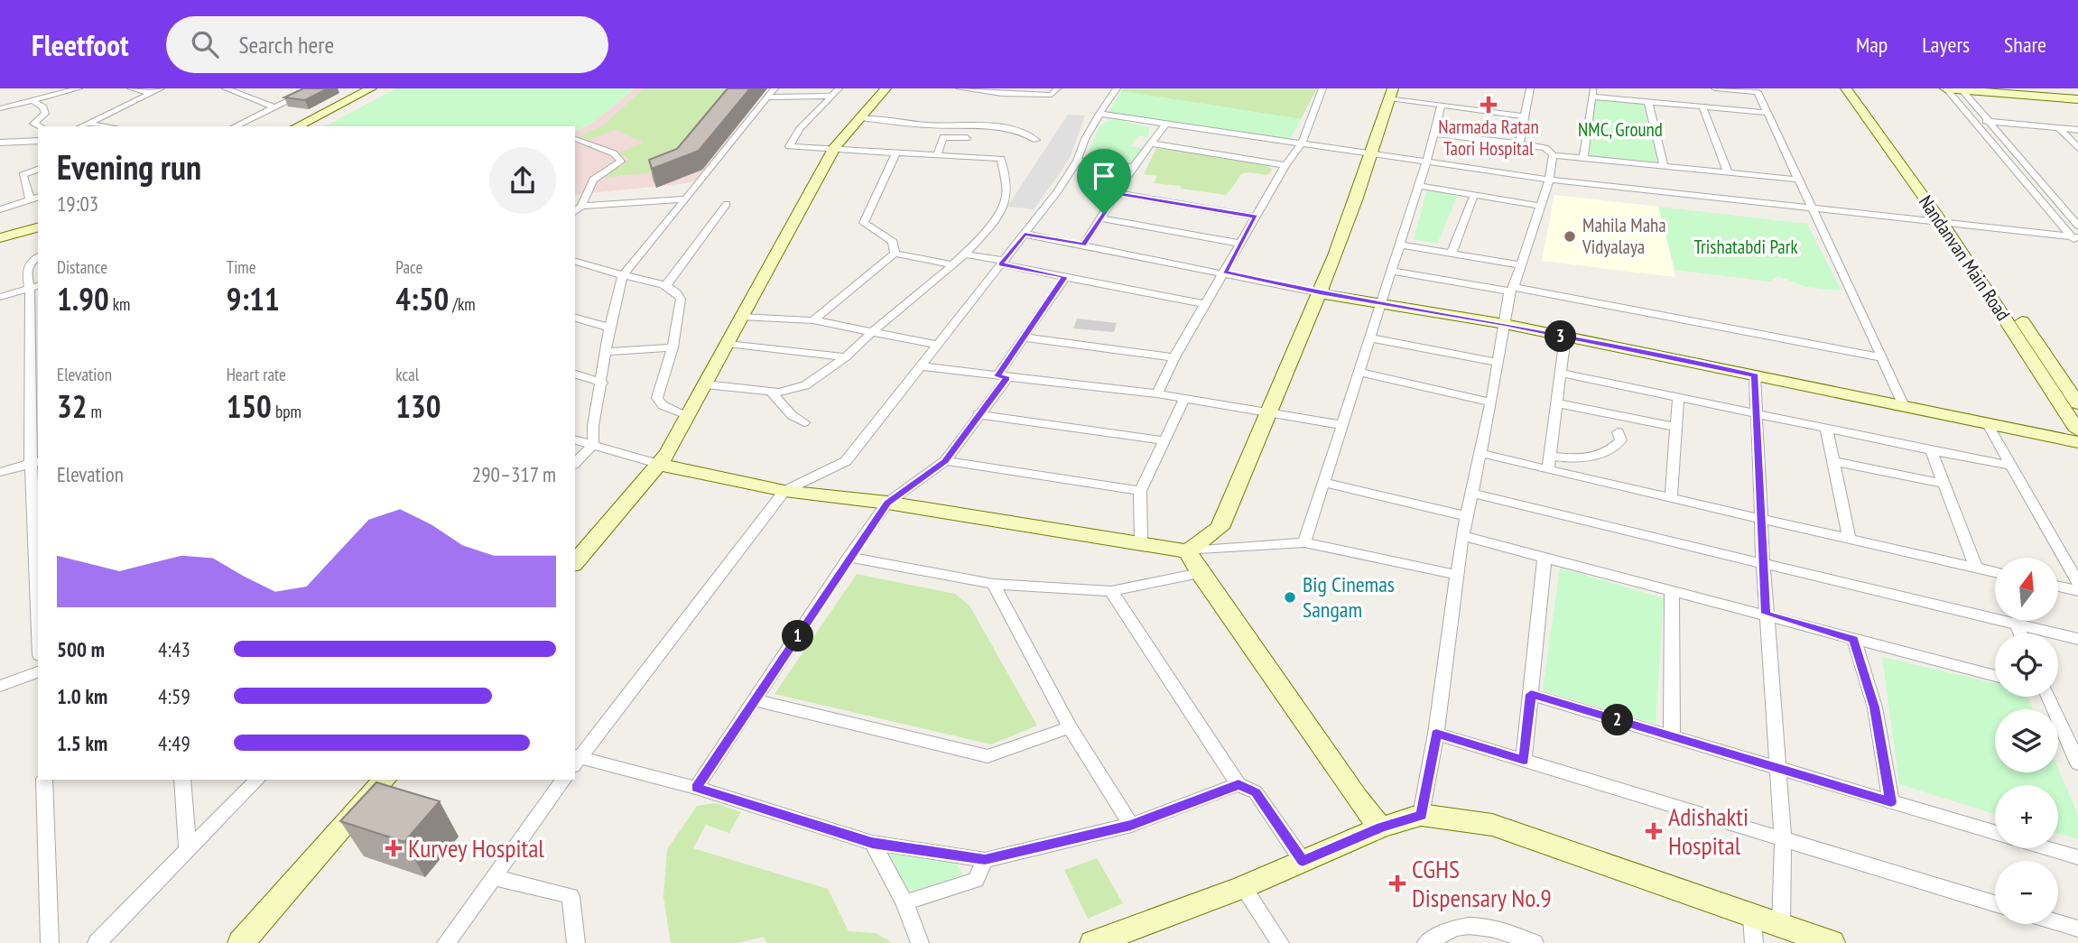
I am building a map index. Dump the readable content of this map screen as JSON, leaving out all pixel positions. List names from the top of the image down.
{
  "streets": {
    "street": ["Nandanvan Main Road"]
  },
  "parks": ["NMC, Ground", "Trishatabdi Park"],
  "places": {
    "health": [
      "Narmada Ratan Taori Hospital",
      "Adishakti Hospital",
      "Kurvey Hospital",
      "CGHS Dispensary No.9"
    ],
    "other": ["Mahila Maha Vidyalaya", "Big Cinemas Sangam"]
  },
  "north": "top",
  "page": {
    "header": "Fleetfoot",
    "search": "Search here",
    "nav": ["Map", "Layers", "Share"],
    "heading": ["Evening run", "19:03"],
    "stats": [
      ["Distance", "1.90 km"],
      ["Time", "9:11"],
      ["Pace", "4:50 /km"],
      ["Elevation", "32 m"],
      ["Heart rate", "150 bpm"],
      ["kcal", "130"]
    ],
    "pins": ["3", "1", "2"],
    "chart": ["Elevation", "290–317 m"],
    "map_buttons": ["+", "−"],
    "list": [
      {
        "name": "500 m",
        "note": "4:43"
      },
      {
        "name": "1.0 km",
        "note": "4:59"
      },
      {
        "name": "1.5 km",
        "note": "4:49"
      }
    ]
  }
}
